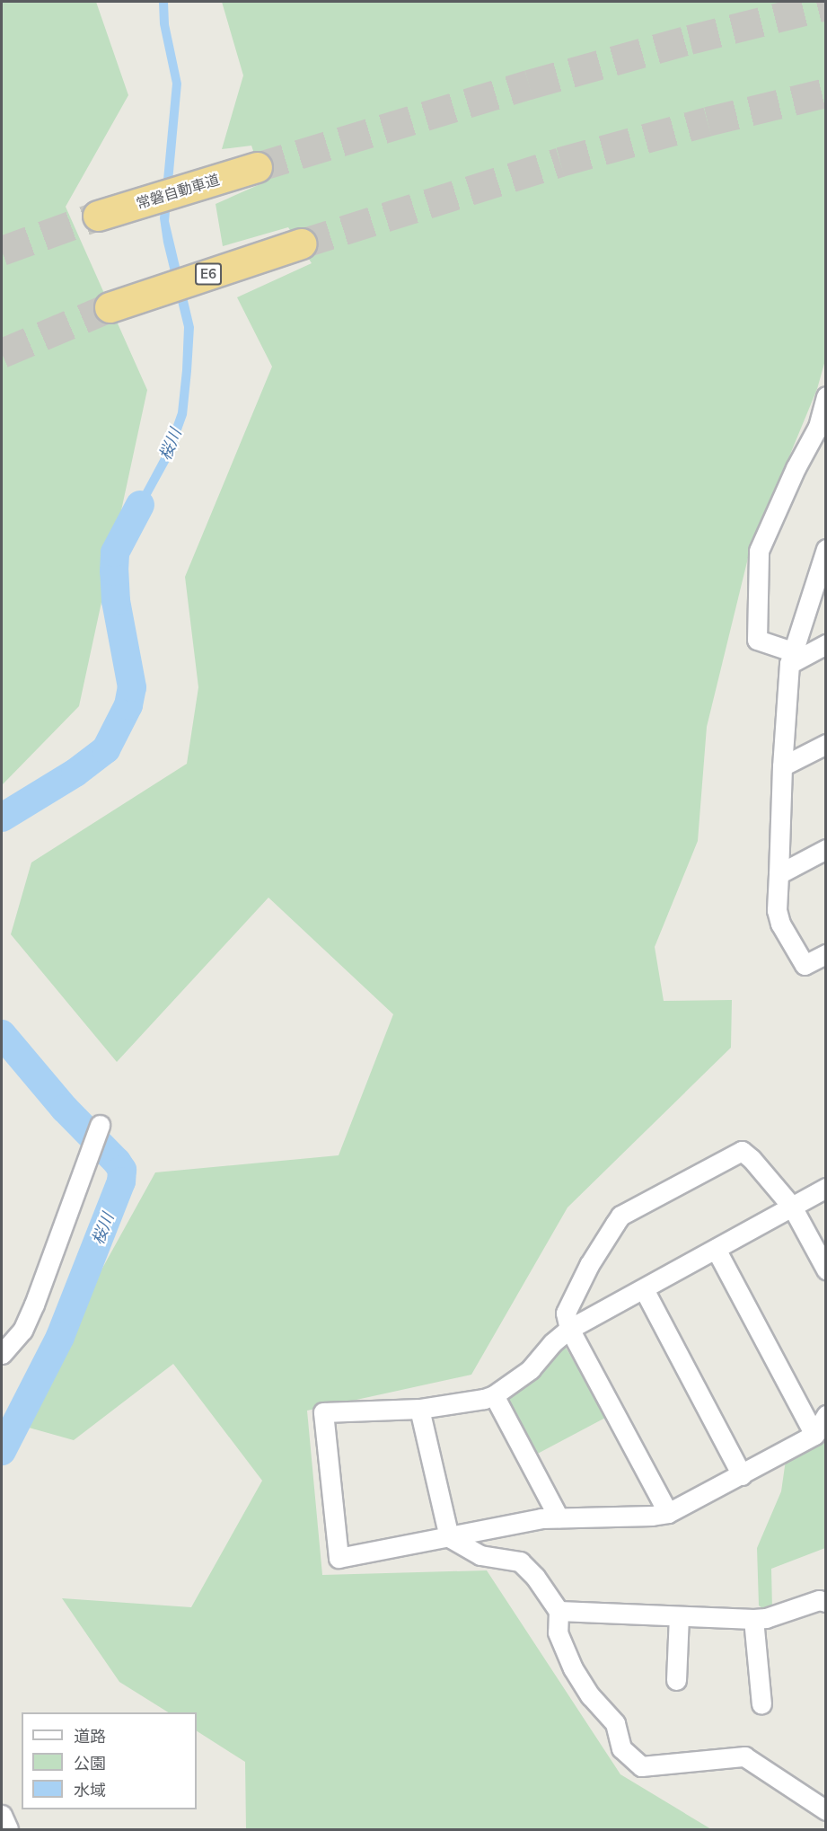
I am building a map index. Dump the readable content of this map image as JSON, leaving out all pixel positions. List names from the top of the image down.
{
  "streets": {
    "highway": ["常磐自動車道", "E6"]
  },
  "water": ["桜川"],
  "legend": ["道路", "公園", "水域"]
}
